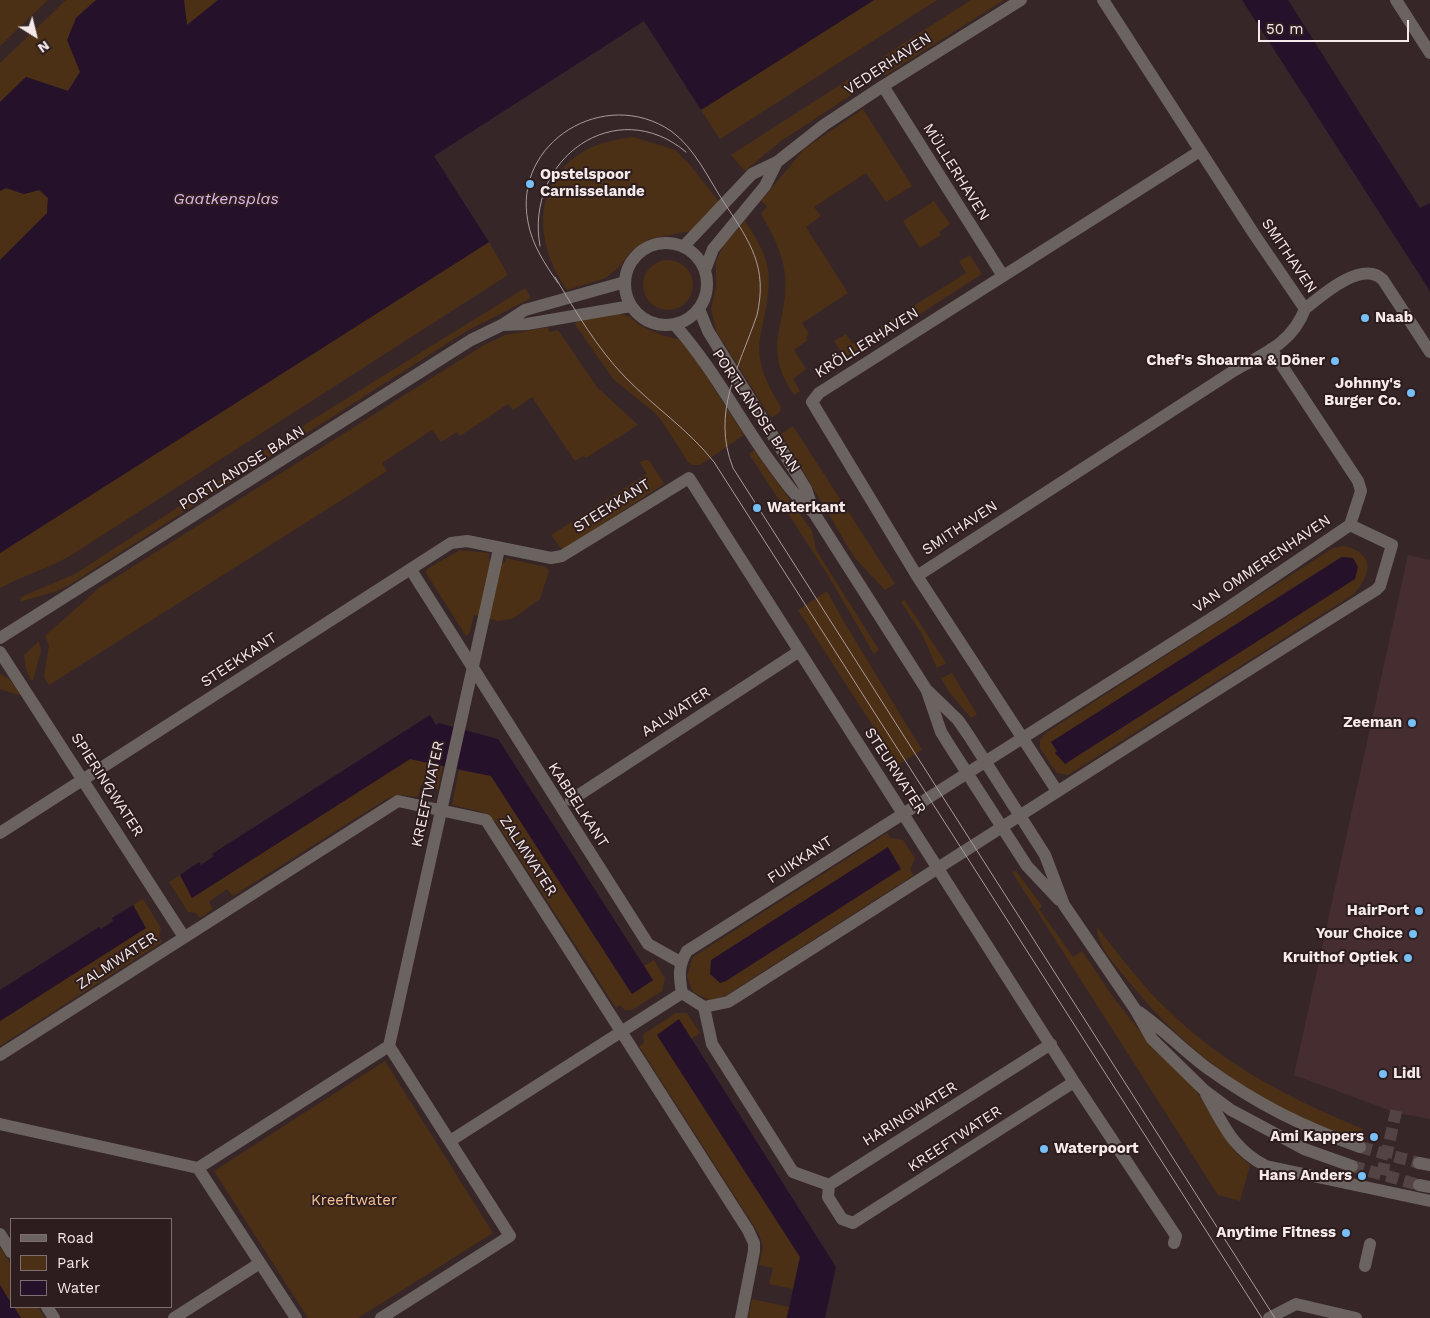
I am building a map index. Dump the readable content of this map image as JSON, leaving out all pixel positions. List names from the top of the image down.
{
  "streets": {
    "street": [
      "VEDERHAVEN",
      "MÜLLERHAVEN",
      "SMITHAVEN",
      "KRÖLLERHAVEN",
      "PORTLANDSE BAAN",
      "STEEKKANT",
      "VAN OMMERENHAVEN",
      "AALWATER",
      "STEURWATER",
      "SPIERINGWATER",
      "KREEFTWATER",
      "KABBELKANT",
      "ZALMWATER",
      "FUIKKANT",
      "HARINGWATER"
    ]
  },
  "crossings": [
    ["VEDERHAVEN", "MÜLLERHAVEN"],
    ["VEDERHAVEN", "PORTLANDSE BAAN"],
    ["MÜLLERHAVEN", "KRÖLLERHAVEN"],
    ["SMITHAVEN", "KRÖLLERHAVEN"],
    ["KRÖLLERHAVEN", "VAN OMMERENHAVEN"],
    ["PORTLANDSE BAAN", "VAN OMMERENHAVEN"],
    ["PORTLANDSE BAAN", "FUIKKANT"],
    ["STEEKKANT", "STEURWATER"],
    ["STEEKKANT", "SPIERINGWATER"],
    ["STEEKKANT", "KREEFTWATER"],
    ["STEEKKANT", "KABBELKANT"],
    ["AALWATER", "STEURWATER"],
    ["STEURWATER", "KREEFTWATER"],
    ["STEURWATER", "FUIKKANT"],
    ["STEURWATER", "HARINGWATER"],
    ["SPIERINGWATER", "ZALMWATER"],
    ["KREEFTWATER", "KABBELKANT"],
    ["KREEFTWATER", "ZALMWATER"],
    ["KREEFTWATER", "HARINGWATER"],
    ["KABBELKANT", "FUIKKANT"]
  ],
  "water": ["Gaatkensplas"],
  "parks": ["Kreeftwater"],
  "places": [
    "Opstelspoor Carnisselande",
    "Naab",
    "Chef's Shoarma & Döner",
    "Johnny's Burger Co.",
    "Waterkant",
    "Zeeman",
    "HairPort",
    "Your Choice",
    "Kruithof Optiek",
    "Lidl",
    "Ami Kappers",
    "Waterpoort",
    "Hans Anders",
    "Anytime Fitness"
  ],
  "legend": ["Road", "Park", "Water"],
  "scale_bar": "50 m",
  "north": "bottom right"
}
